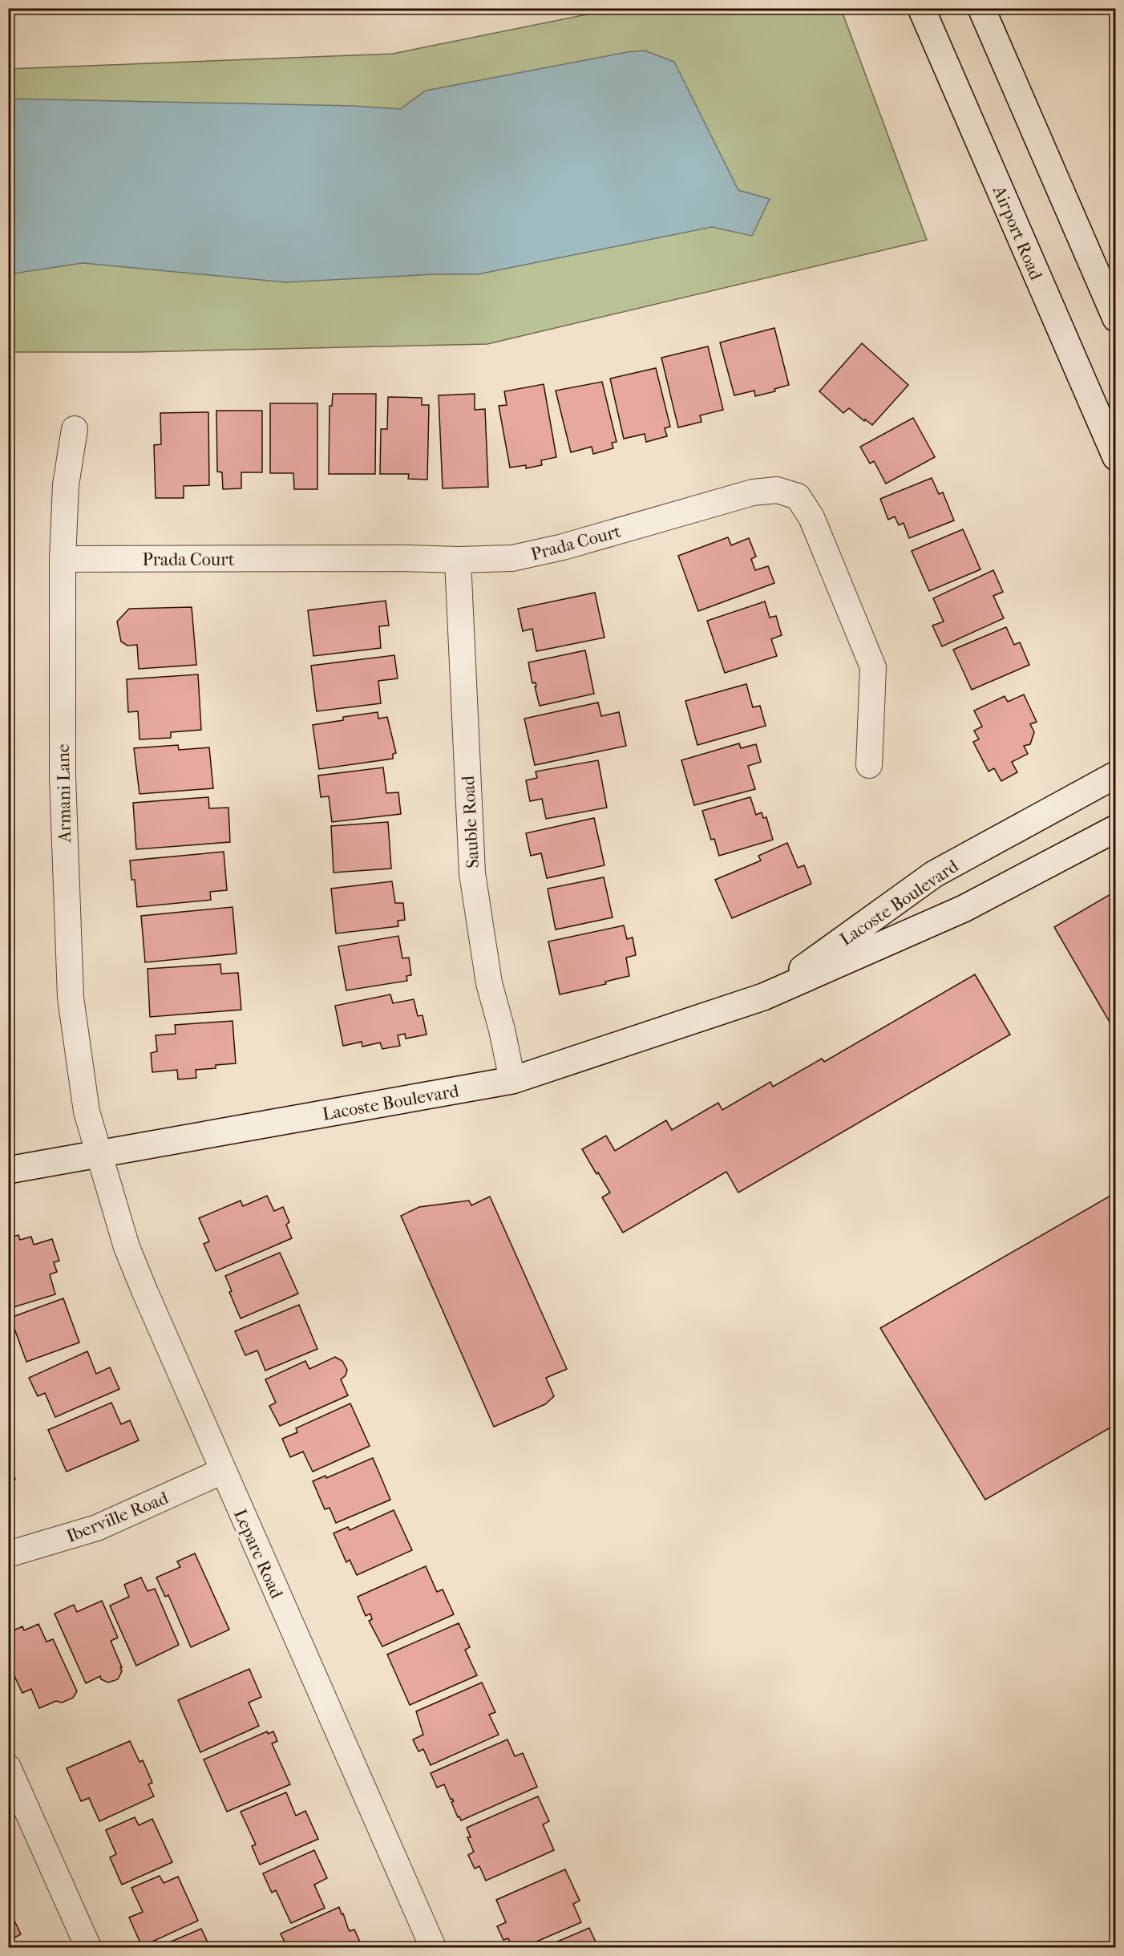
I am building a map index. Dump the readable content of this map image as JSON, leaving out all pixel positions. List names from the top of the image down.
{
  "streets": {
    "street": [
      "Airport Road",
      "Prada Court",
      "Armani Lane",
      "Sauble Road",
      "Lacoste Boulevard",
      "Iberville Road",
      "Leparc Road"
    ]
  },
  "crossings": [
    ["Prada Court", "Armani Lane"],
    ["Prada Court", "Sauble Road"],
    ["Armani Lane", "Lacoste Boulevard"],
    ["Armani Lane", "Leparc Road"],
    ["Sauble Road", "Lacoste Boulevard"],
    ["Lacoste Boulevard", "Leparc Road"],
    ["Iberville Road", "Leparc Road"]
  ]
}
